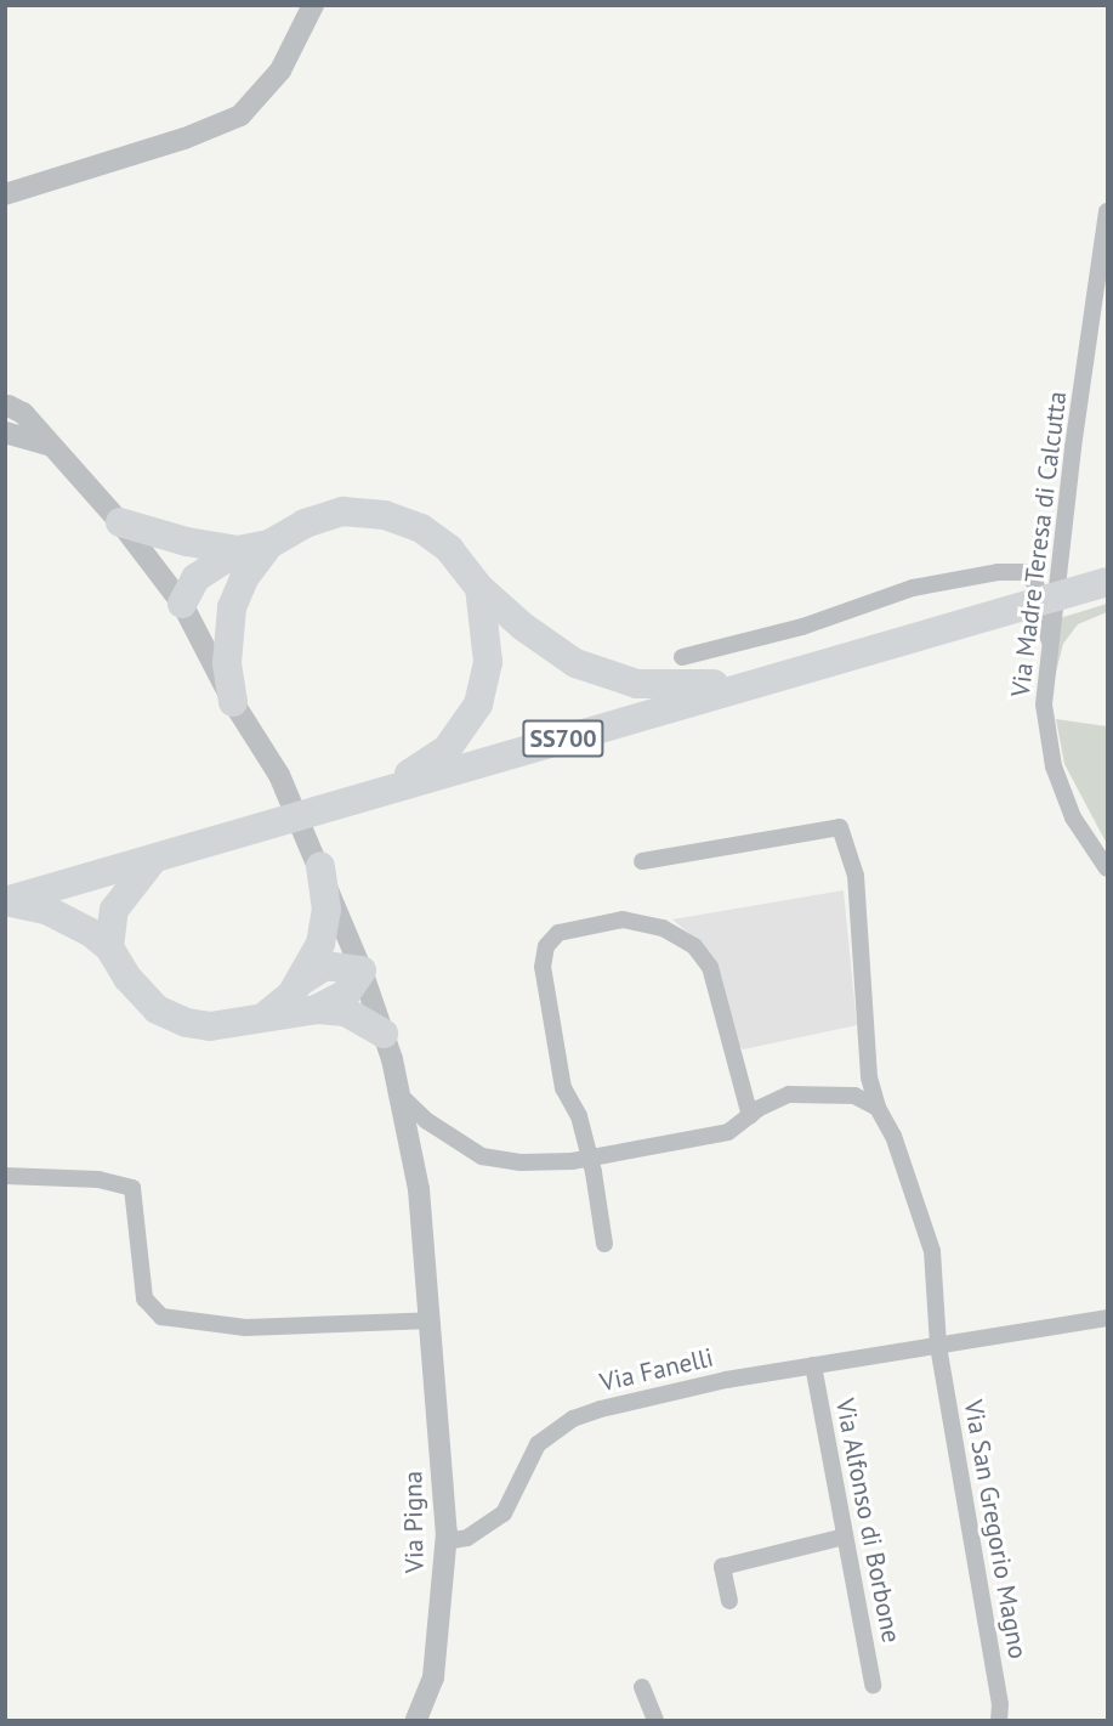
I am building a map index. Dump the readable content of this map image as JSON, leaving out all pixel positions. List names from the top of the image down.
{
  "streets": {
    "highway": ["SS700"],
    "street": [
      "Via Madre Teresa di Calcutta",
      "Via Fanelli",
      "Via Alfonso di Borbone",
      "Via Pigna",
      "Via San Gregorio Magno"
    ]
  },
  "crossings": [
    ["SS700", "Via Pigna"],
    ["Via Fanelli", "Via Alfonso di Borbone"],
    ["Via Fanelli", "Via Pigna"],
    ["Via Fanelli", "Via San Gregorio Magno"]
  ]
}
